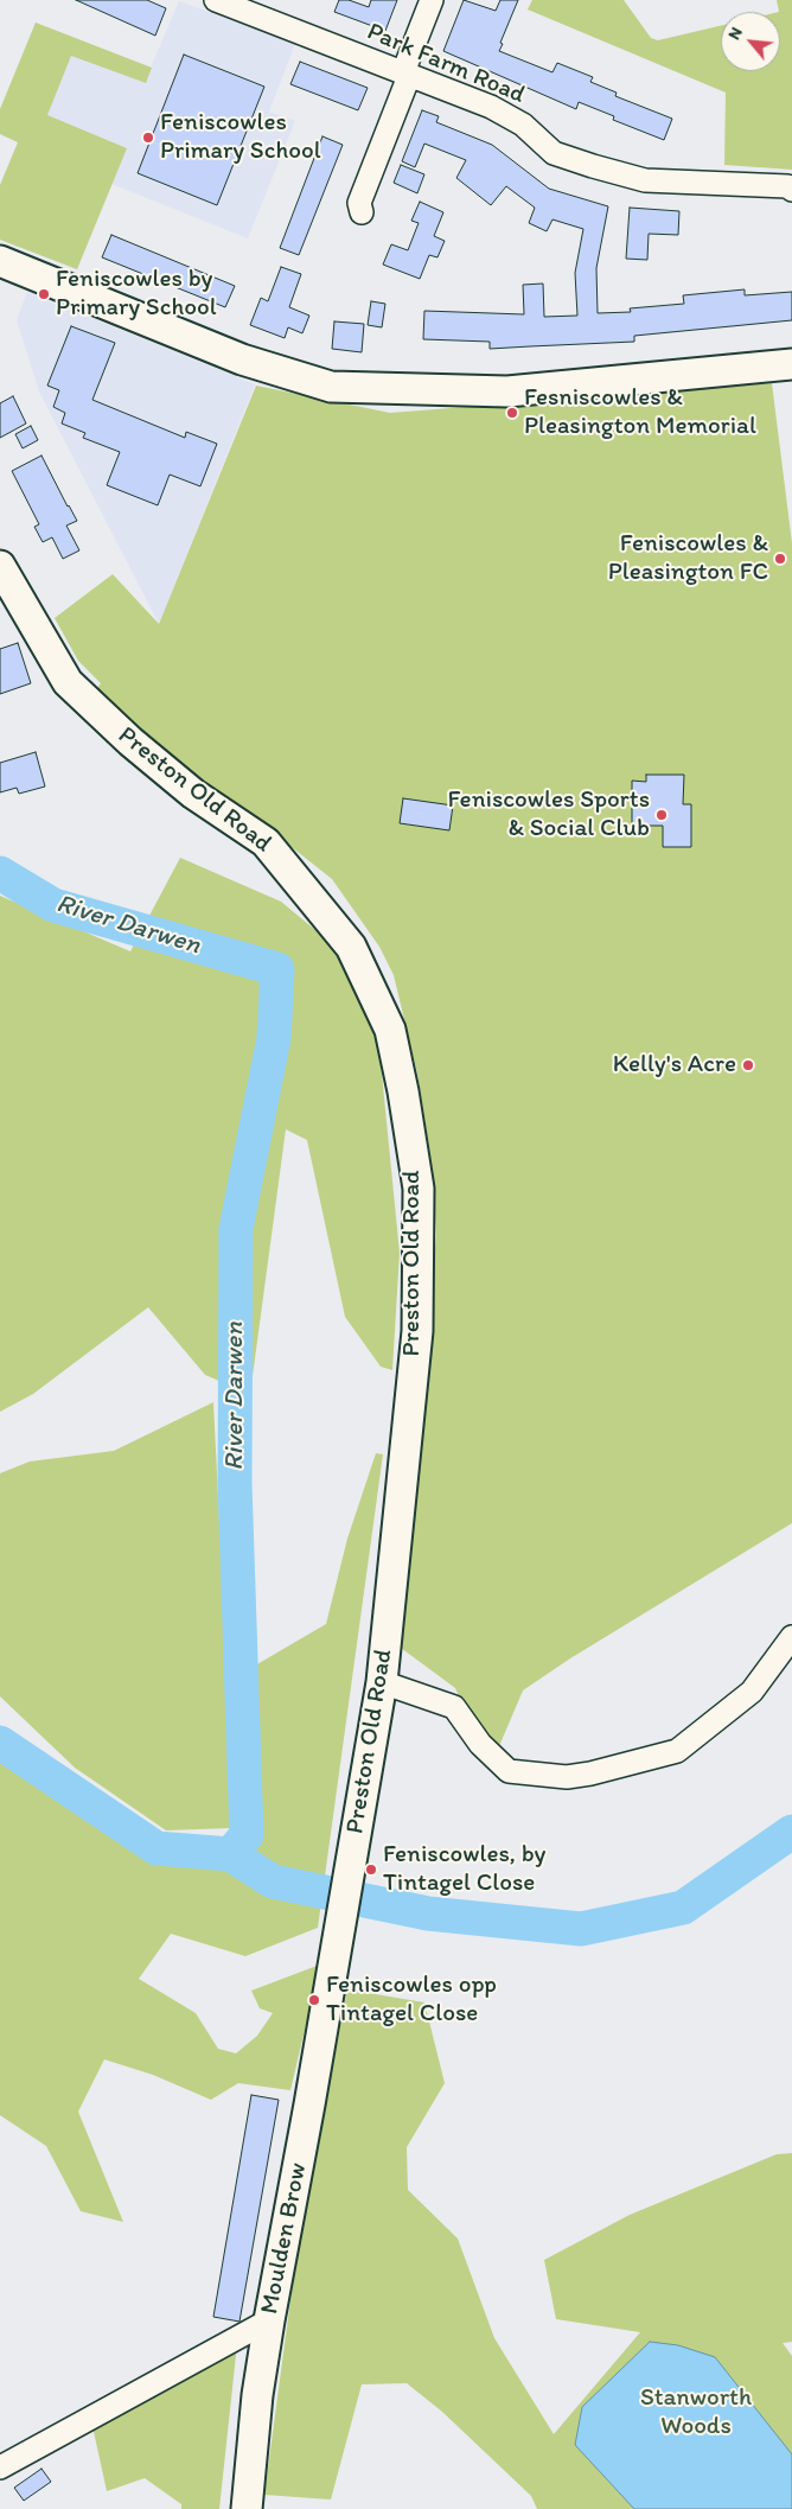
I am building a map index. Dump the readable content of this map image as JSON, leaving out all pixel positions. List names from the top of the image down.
{
  "streets": {
    "main road": ["Preston Old Road", "Moulden Brow"],
    "street": ["Park Farm Road"]
  },
  "crossings": [
    ["Preston Old Road", "Moulden Brow"]
  ],
  "water": ["River Darwen"],
  "parks": ["Stanworth Woods"],
  "places": [
    "Feniscowles Primary School",
    "Feniscowles by Primary School",
    "Fesniscowles & Pleasington Memorial",
    "Feniscowles & Pleasington FC",
    "Feniscowles Sports & Social Club",
    "Kelly's Acre",
    "Feniscowles, by Tintagel Close",
    "Feniscowles opp Tintagel Close"
  ],
  "north": "top left"
}
